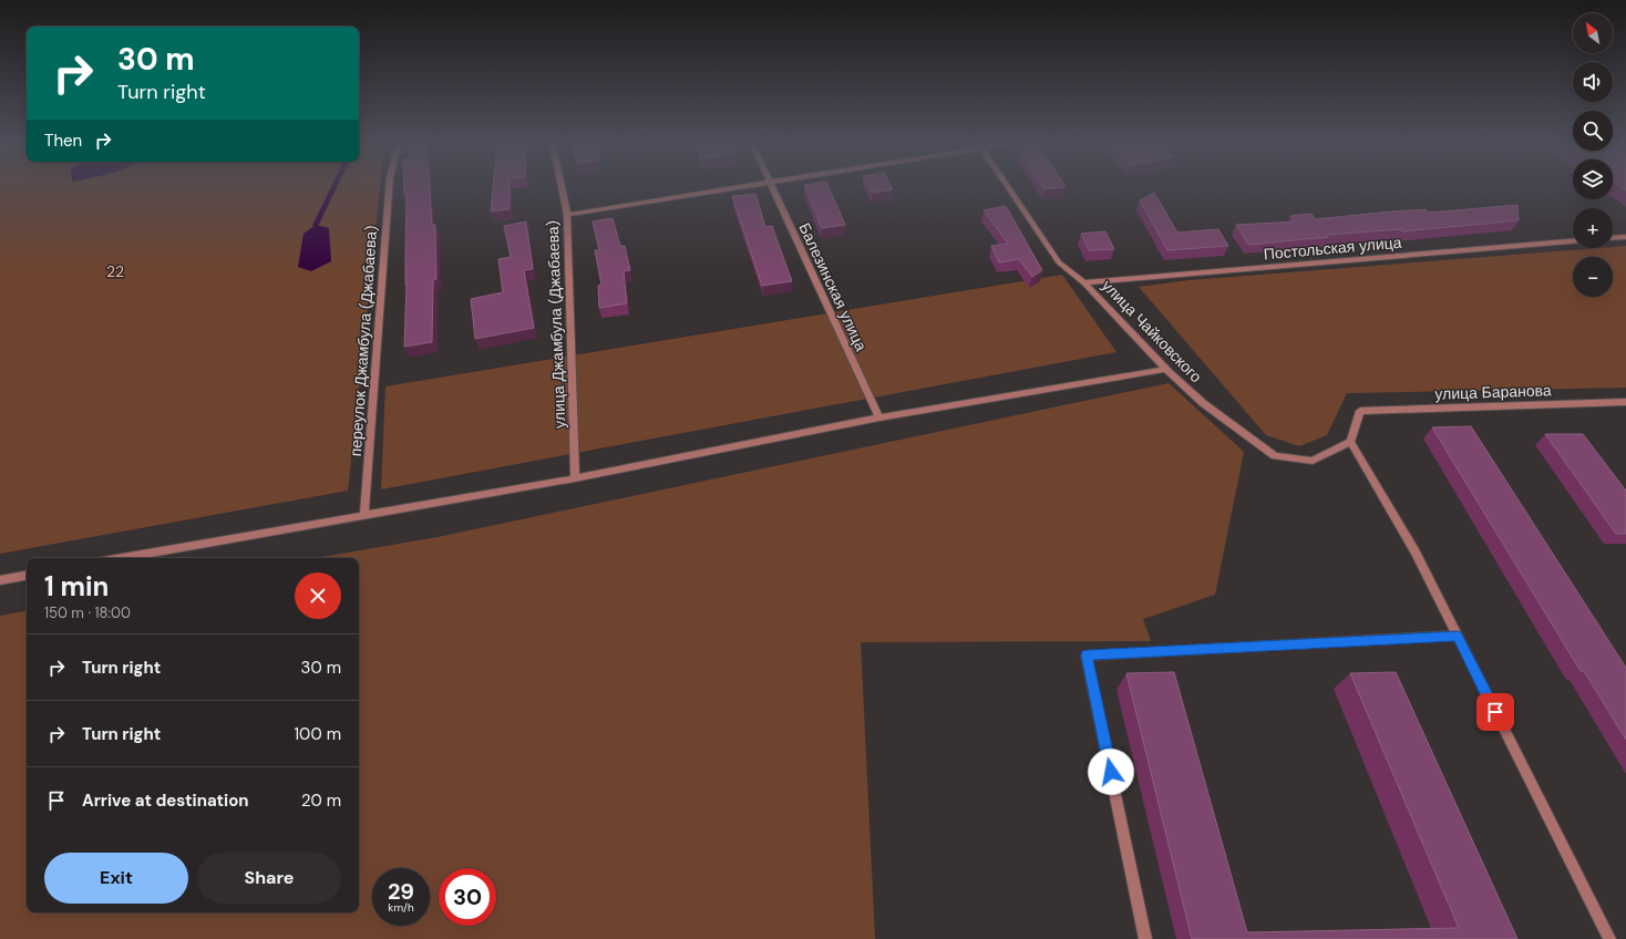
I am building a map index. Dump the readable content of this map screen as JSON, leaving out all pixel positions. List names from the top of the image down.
{
  "streets": {
    "street": [
      "Постольская улица",
      "Балезинская улица",
      "улица Джамбула (Джабаева)",
      "улица Чайковского",
      "переулок Джамбула (Джабаева)",
      "улица Баранова"
    ]
  },
  "crossings": [
    ["Постольская улица", "улица Чайковского"],
    ["улица Чайковского", "улица Баранова"]
  ],
  "parks": ["22"],
  "north": "top left",
  "page": {
    "map_buttons": ["+", "−"],
    "turn": ["30 m", "Turn right"],
    "then": "Then",
    "heading": ["1 min", "150 m · 18:00"],
    "list": [
      {
        "name": "Turn right",
        "value": "30 m"
      },
      {
        "name": "Turn right",
        "value": "100 m"
      },
      {
        "name": "Arrive at destination",
        "value": "20 m"
      }
    ],
    "buttons": ["Exit", "Share"],
    "speed": "29 km/h",
    "limit": "30"
  }
}
